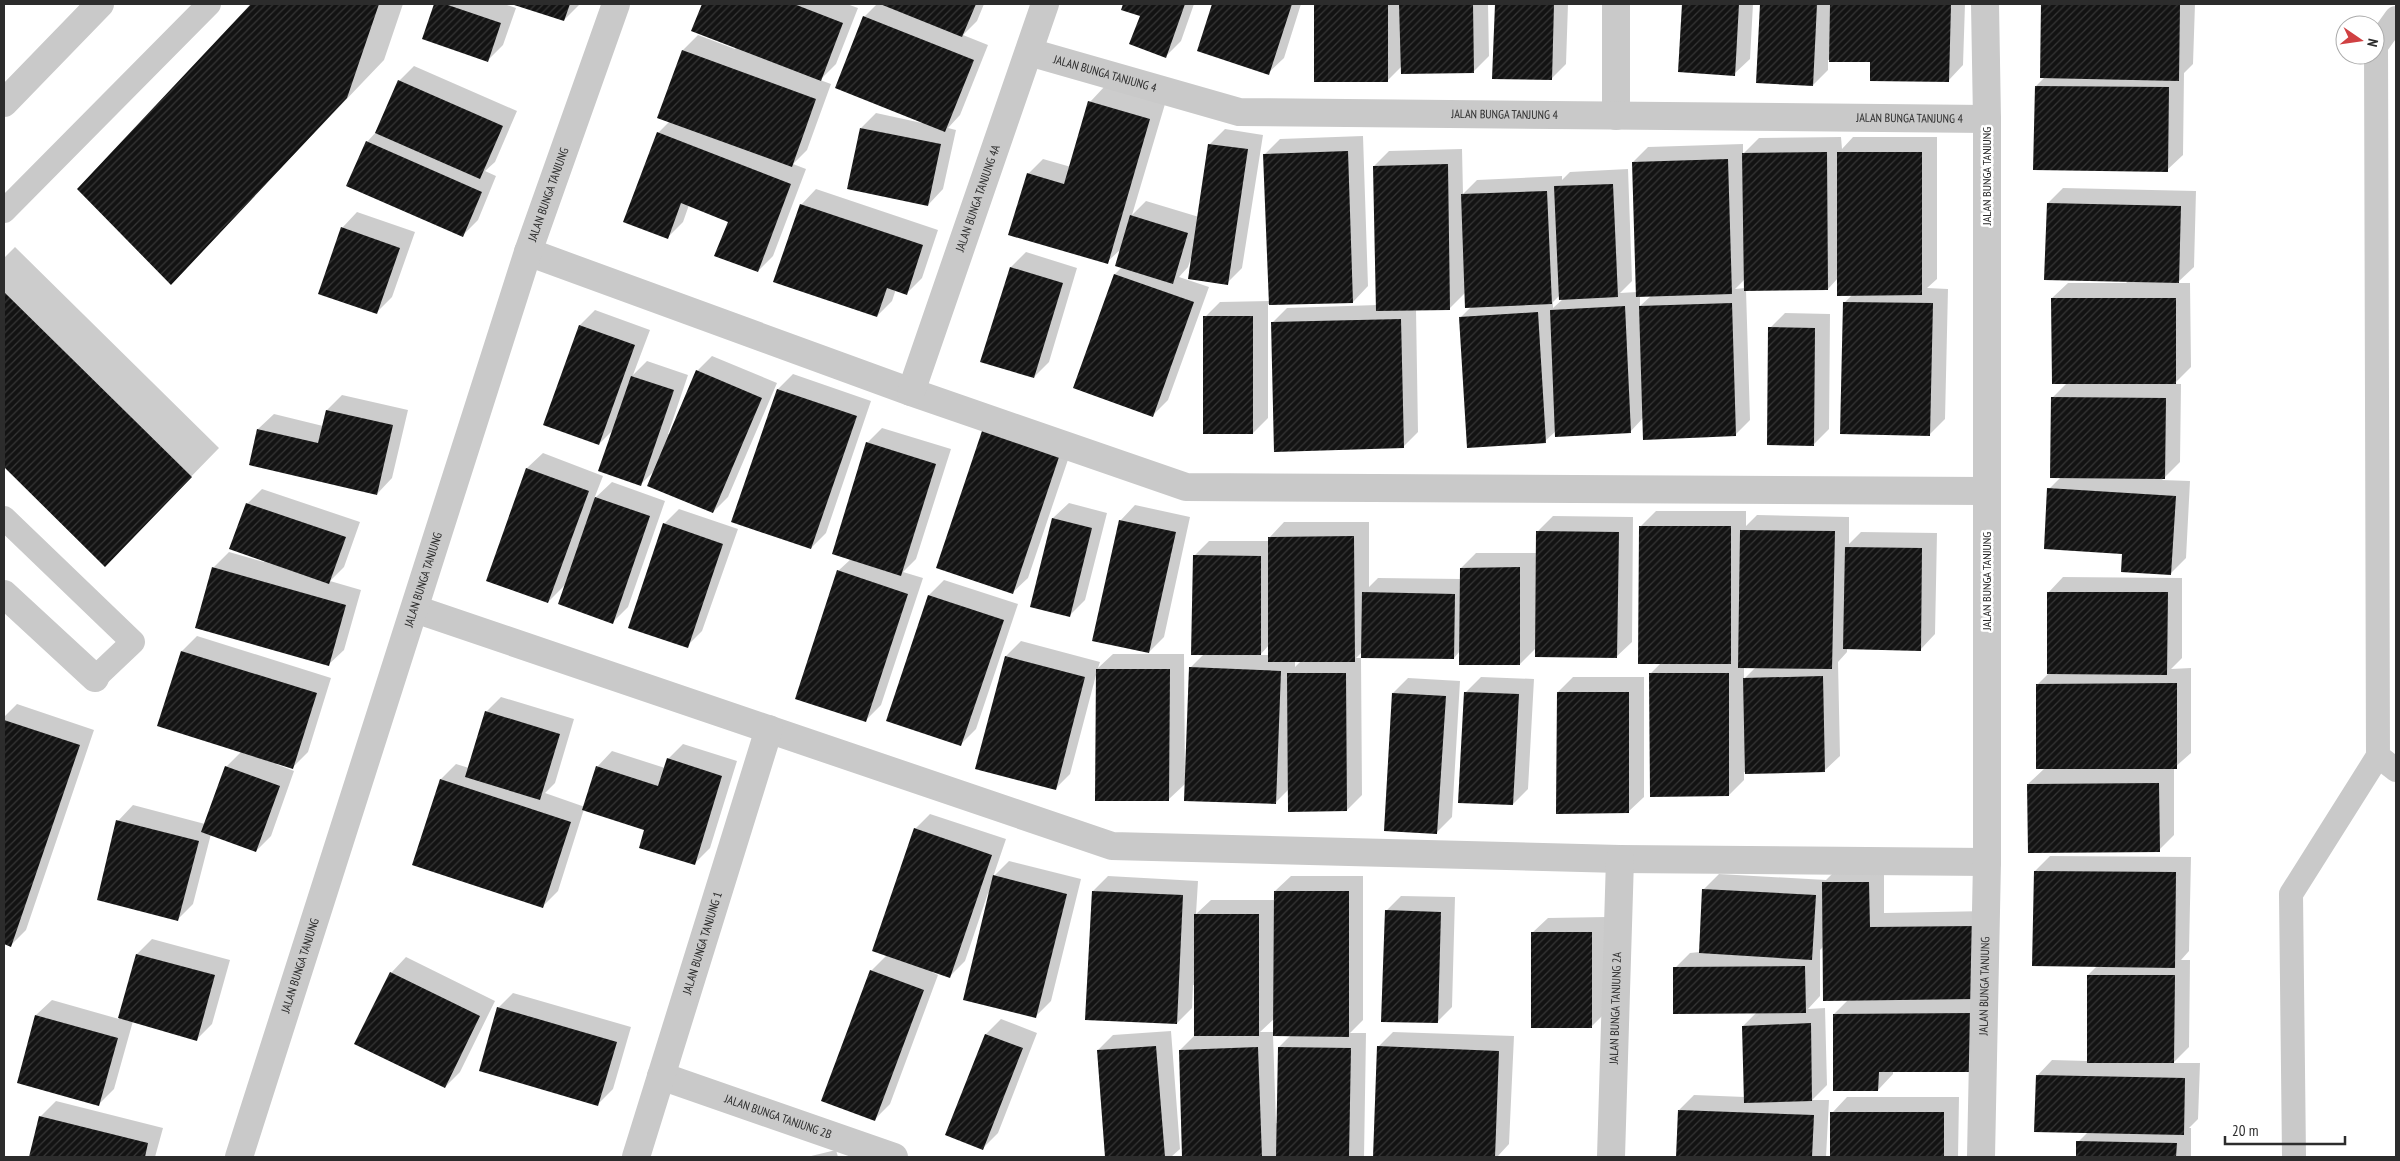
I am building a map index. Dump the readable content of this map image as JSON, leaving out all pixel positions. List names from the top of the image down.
{
  "streets": {
    "street": [
      "JALAN BUNGA TANJUNG 4",
      "JALAN BUNGA TANJUNG",
      "JALAN BUNGA TANJUNG 4A",
      "JALAN BUNGA TANJUNG 1",
      "JALAN BUNGA TANJUNG 2A",
      "JALAN BUNGA TANJUNG 2B"
    ]
  },
  "crossings": [
    ["JALAN BUNGA TANJUNG 4", "JALAN BUNGA TANJUNG"],
    ["JALAN BUNGA TANJUNG 4", "JALAN BUNGA TANJUNG 4A"],
    ["JALAN BUNGA TANJUNG 1", "JALAN BUNGA TANJUNG 2B"]
  ],
  "scale_bar": "20 m",
  "north": "right"
}
